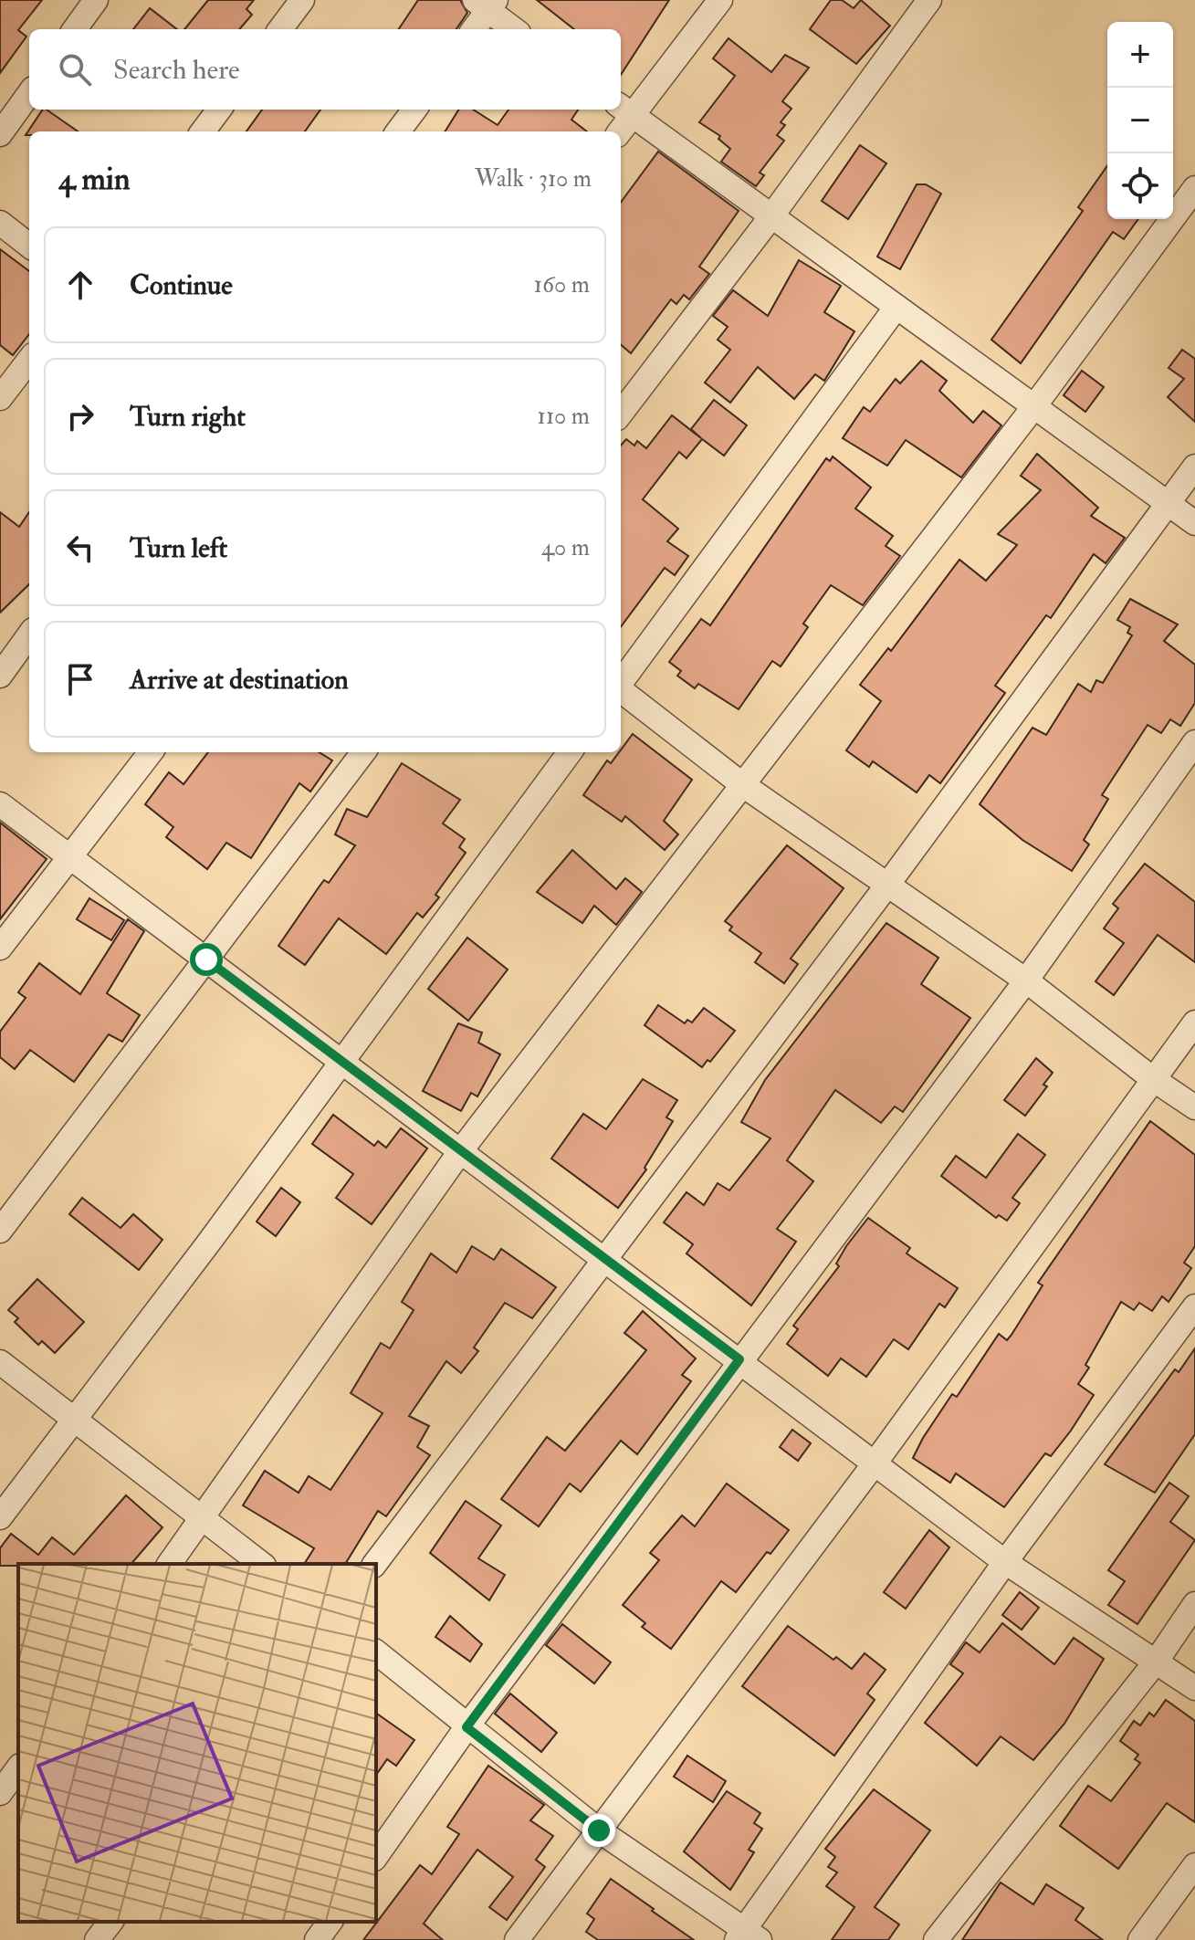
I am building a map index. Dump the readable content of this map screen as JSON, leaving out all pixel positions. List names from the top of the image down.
{
  "page": {
    "map_buttons": ["+", "−"],
    "search": "Search here",
    "heading": ["4 min", "Walk · 310 m"],
    "list": [
      ["Continue", "160 m"],
      ["Turn right", "110 m"],
      ["Turn left", "40 m"],
      "Arrive at destination"
    ]
  }
}
